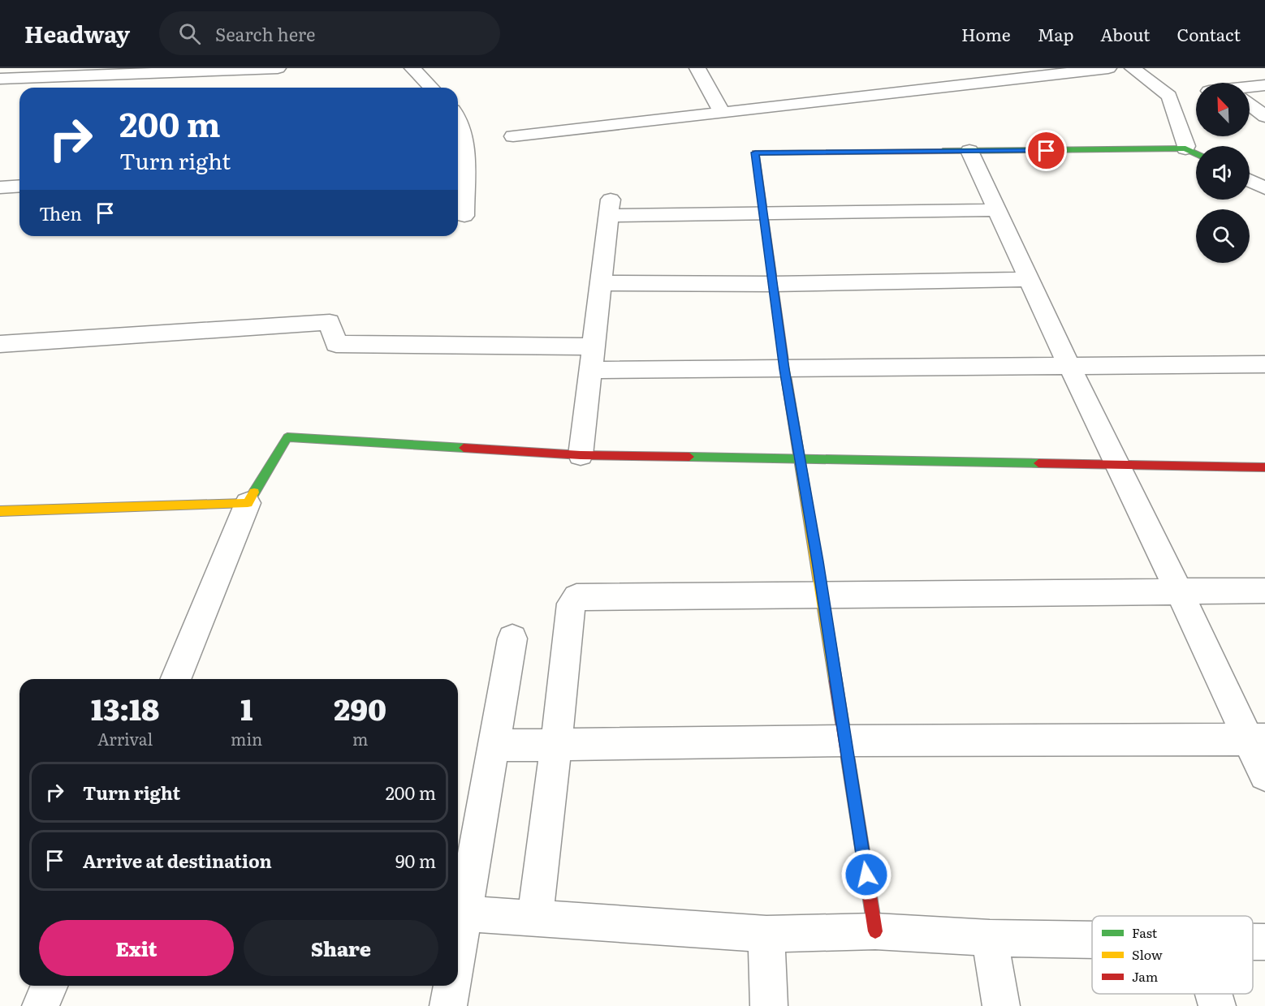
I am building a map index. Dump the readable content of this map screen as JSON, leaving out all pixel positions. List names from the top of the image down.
{
  "legend": ["Fast", "Slow", "Jam"],
  "north": "top left",
  "page": {
    "header": "Headway",
    "search": "Search here",
    "nav": [
      "Home",
      "Map",
      "About",
      "Contact"
    ],
    "turn": ["200 m", "Turn right"],
    "then": "Then",
    "eta": [
      "13:18",
      "Arrival",
      "1",
      "min",
      "290",
      "m"
    ],
    "list": [
      {
        "name": "Turn right",
        "value": "200 m"
      },
      {
        "name": "Arrive at destination",
        "value": "90 m"
      }
    ],
    "buttons": ["Exit", "Share"]
  }
}
